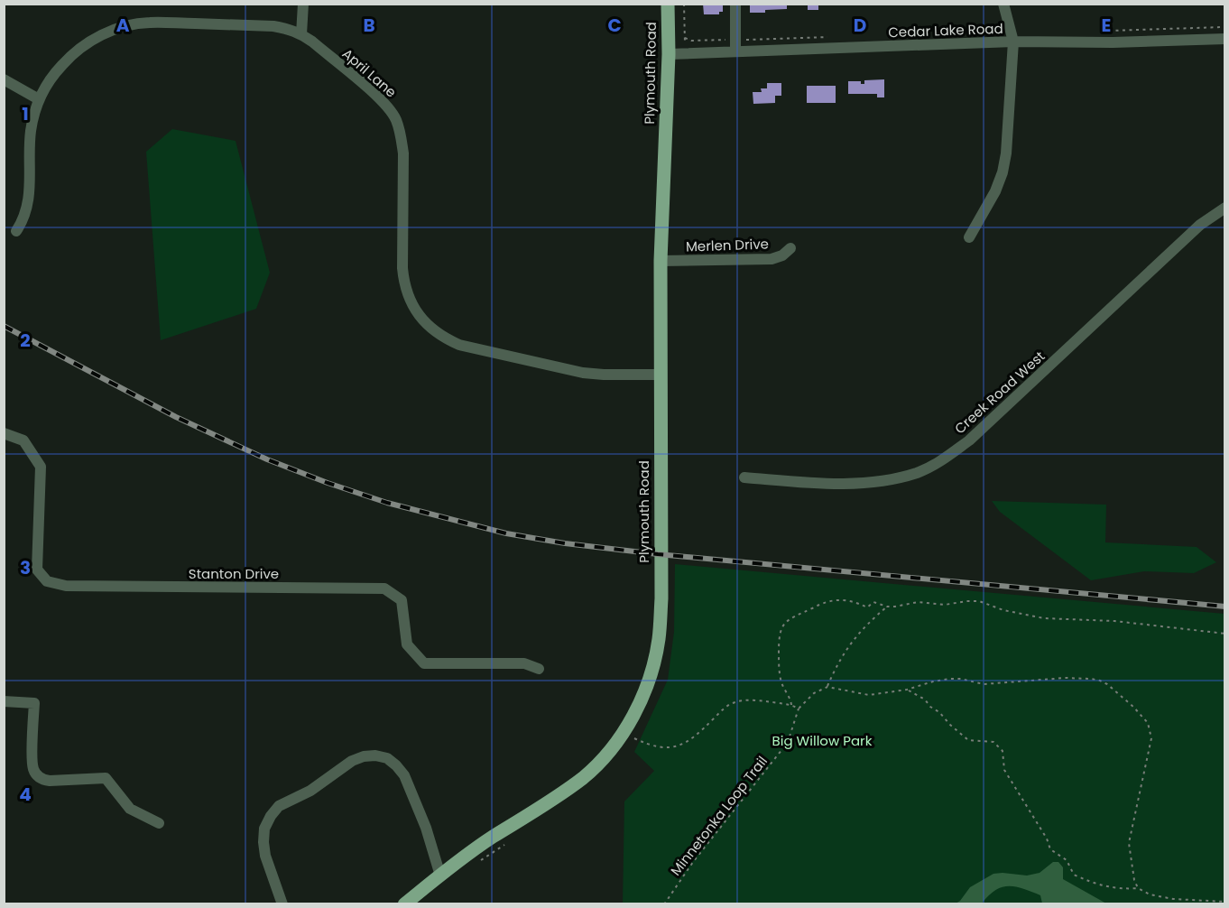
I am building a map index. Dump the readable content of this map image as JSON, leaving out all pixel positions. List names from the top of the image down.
{
  "streets": {
    "main road": ["Plymouth Road"],
    "street": [
      "Cedar Lake Road",
      "April Lane",
      "Merlen Drive",
      "Creek Road West",
      "Stanton Drive"
    ],
    "path": ["Minnetonka Loop Trail"]
  },
  "crossings": [
    ["Cedar Lake Road", "Plymouth Road"],
    ["April Lane", "Plymouth Road"],
    ["Plymouth Road", "Merlen Drive"]
  ],
  "parks": ["Big Willow Park"],
  "grid": {
    "columns": [
      "A",
      "B",
      "C",
      "D",
      "E"
    ],
    "rows": [
      "1",
      "2",
      "3",
      "4"
    ]
  }
}
